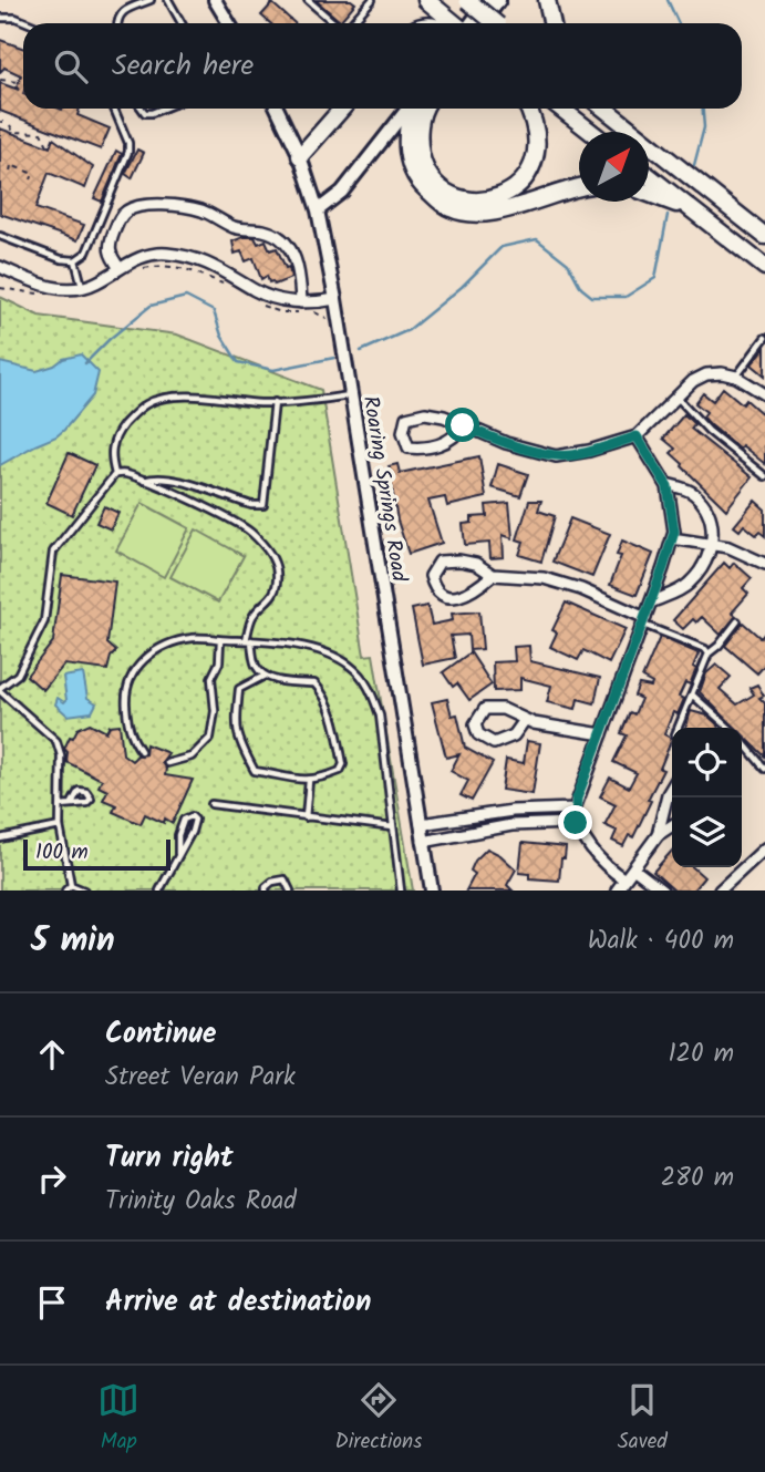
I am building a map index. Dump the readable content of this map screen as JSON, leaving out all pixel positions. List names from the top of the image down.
{
  "streets": {
    "street": ["Roaring Springs Road"]
  },
  "scale_bar": "100 m",
  "north": "top right",
  "page": {
    "search": "Search here",
    "scale": "100 m",
    "heading": ["5 min", "Walk · 400 m"],
    "list": [
      ["Continue", "Street Veran Park", "120 m"],
      ["Turn right", "Trinity Oaks Road", "280 m"],
      "Arrive at destination"
    ],
    "nav": ["Map", "Directions", "Saved"]
  }
}
